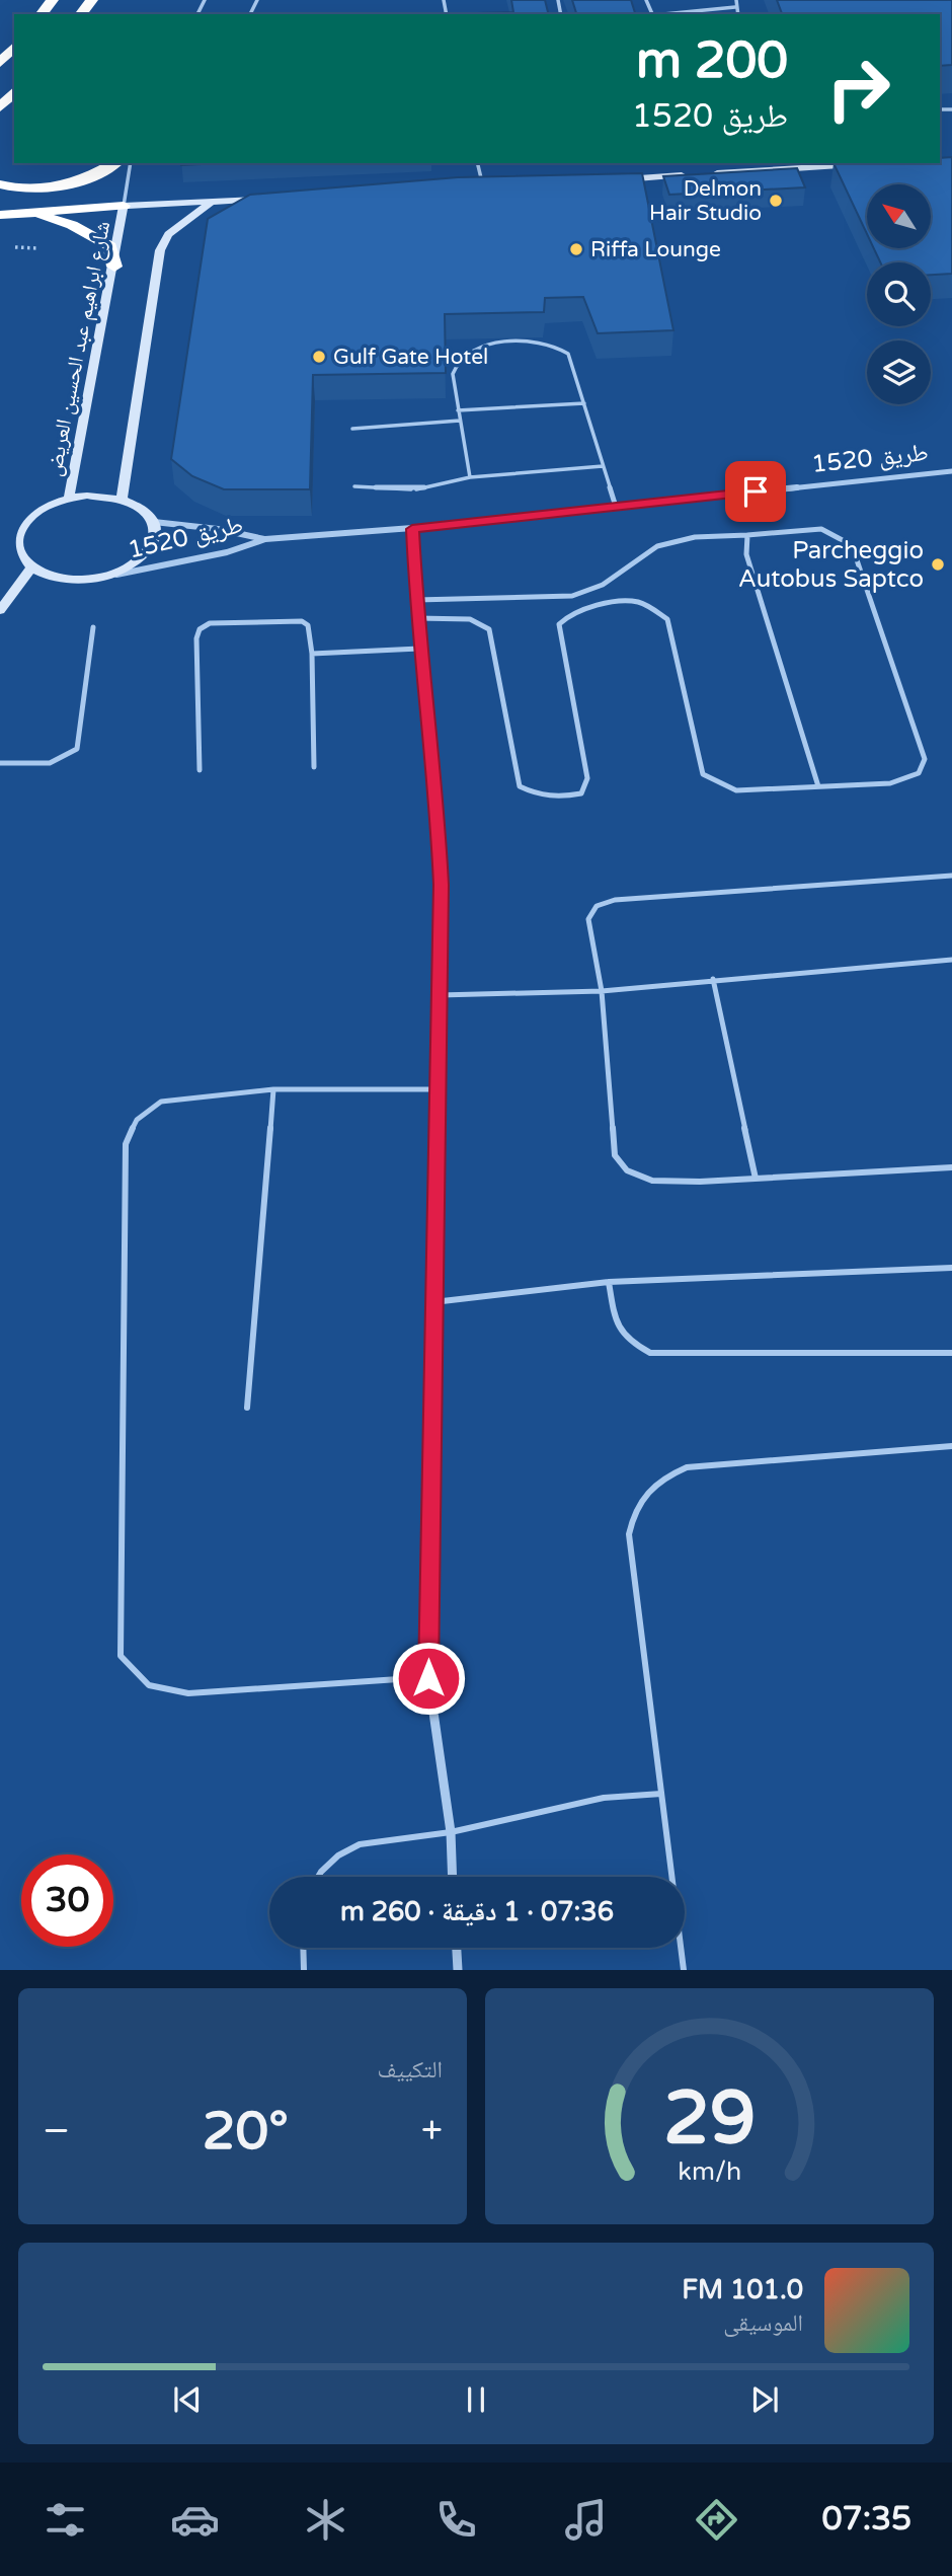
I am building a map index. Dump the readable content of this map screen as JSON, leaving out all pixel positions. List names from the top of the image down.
{
  "streets": {
    "street": ["شارع ابراهيم عبد الحسين العريض", "طريق 1520"]
  },
  "crossings": [
    ["شارع ابراهيم عبد الحسين العريض", "طريق 1520"]
  ],
  "places": [
    "Delmon Hair Studio",
    "Riffa Lounge",
    "Gulf Gate Hotel",
    "Parcheggio Autobus Saptco"
  ],
  "north": "top left",
  "page": {
    "turn": ["200 m", "طريق 1520"],
    "limit": "30",
    "trip": "07:36 · 1 دقيقة · 260 m",
    "tile": "التكييف",
    "heat": ["−", "20°", "+"],
    "song": ["101.0 FM", "الموسيقى"],
    "tabs": "07:35",
    "gauge": ["29", "km/h"]
  }
}
